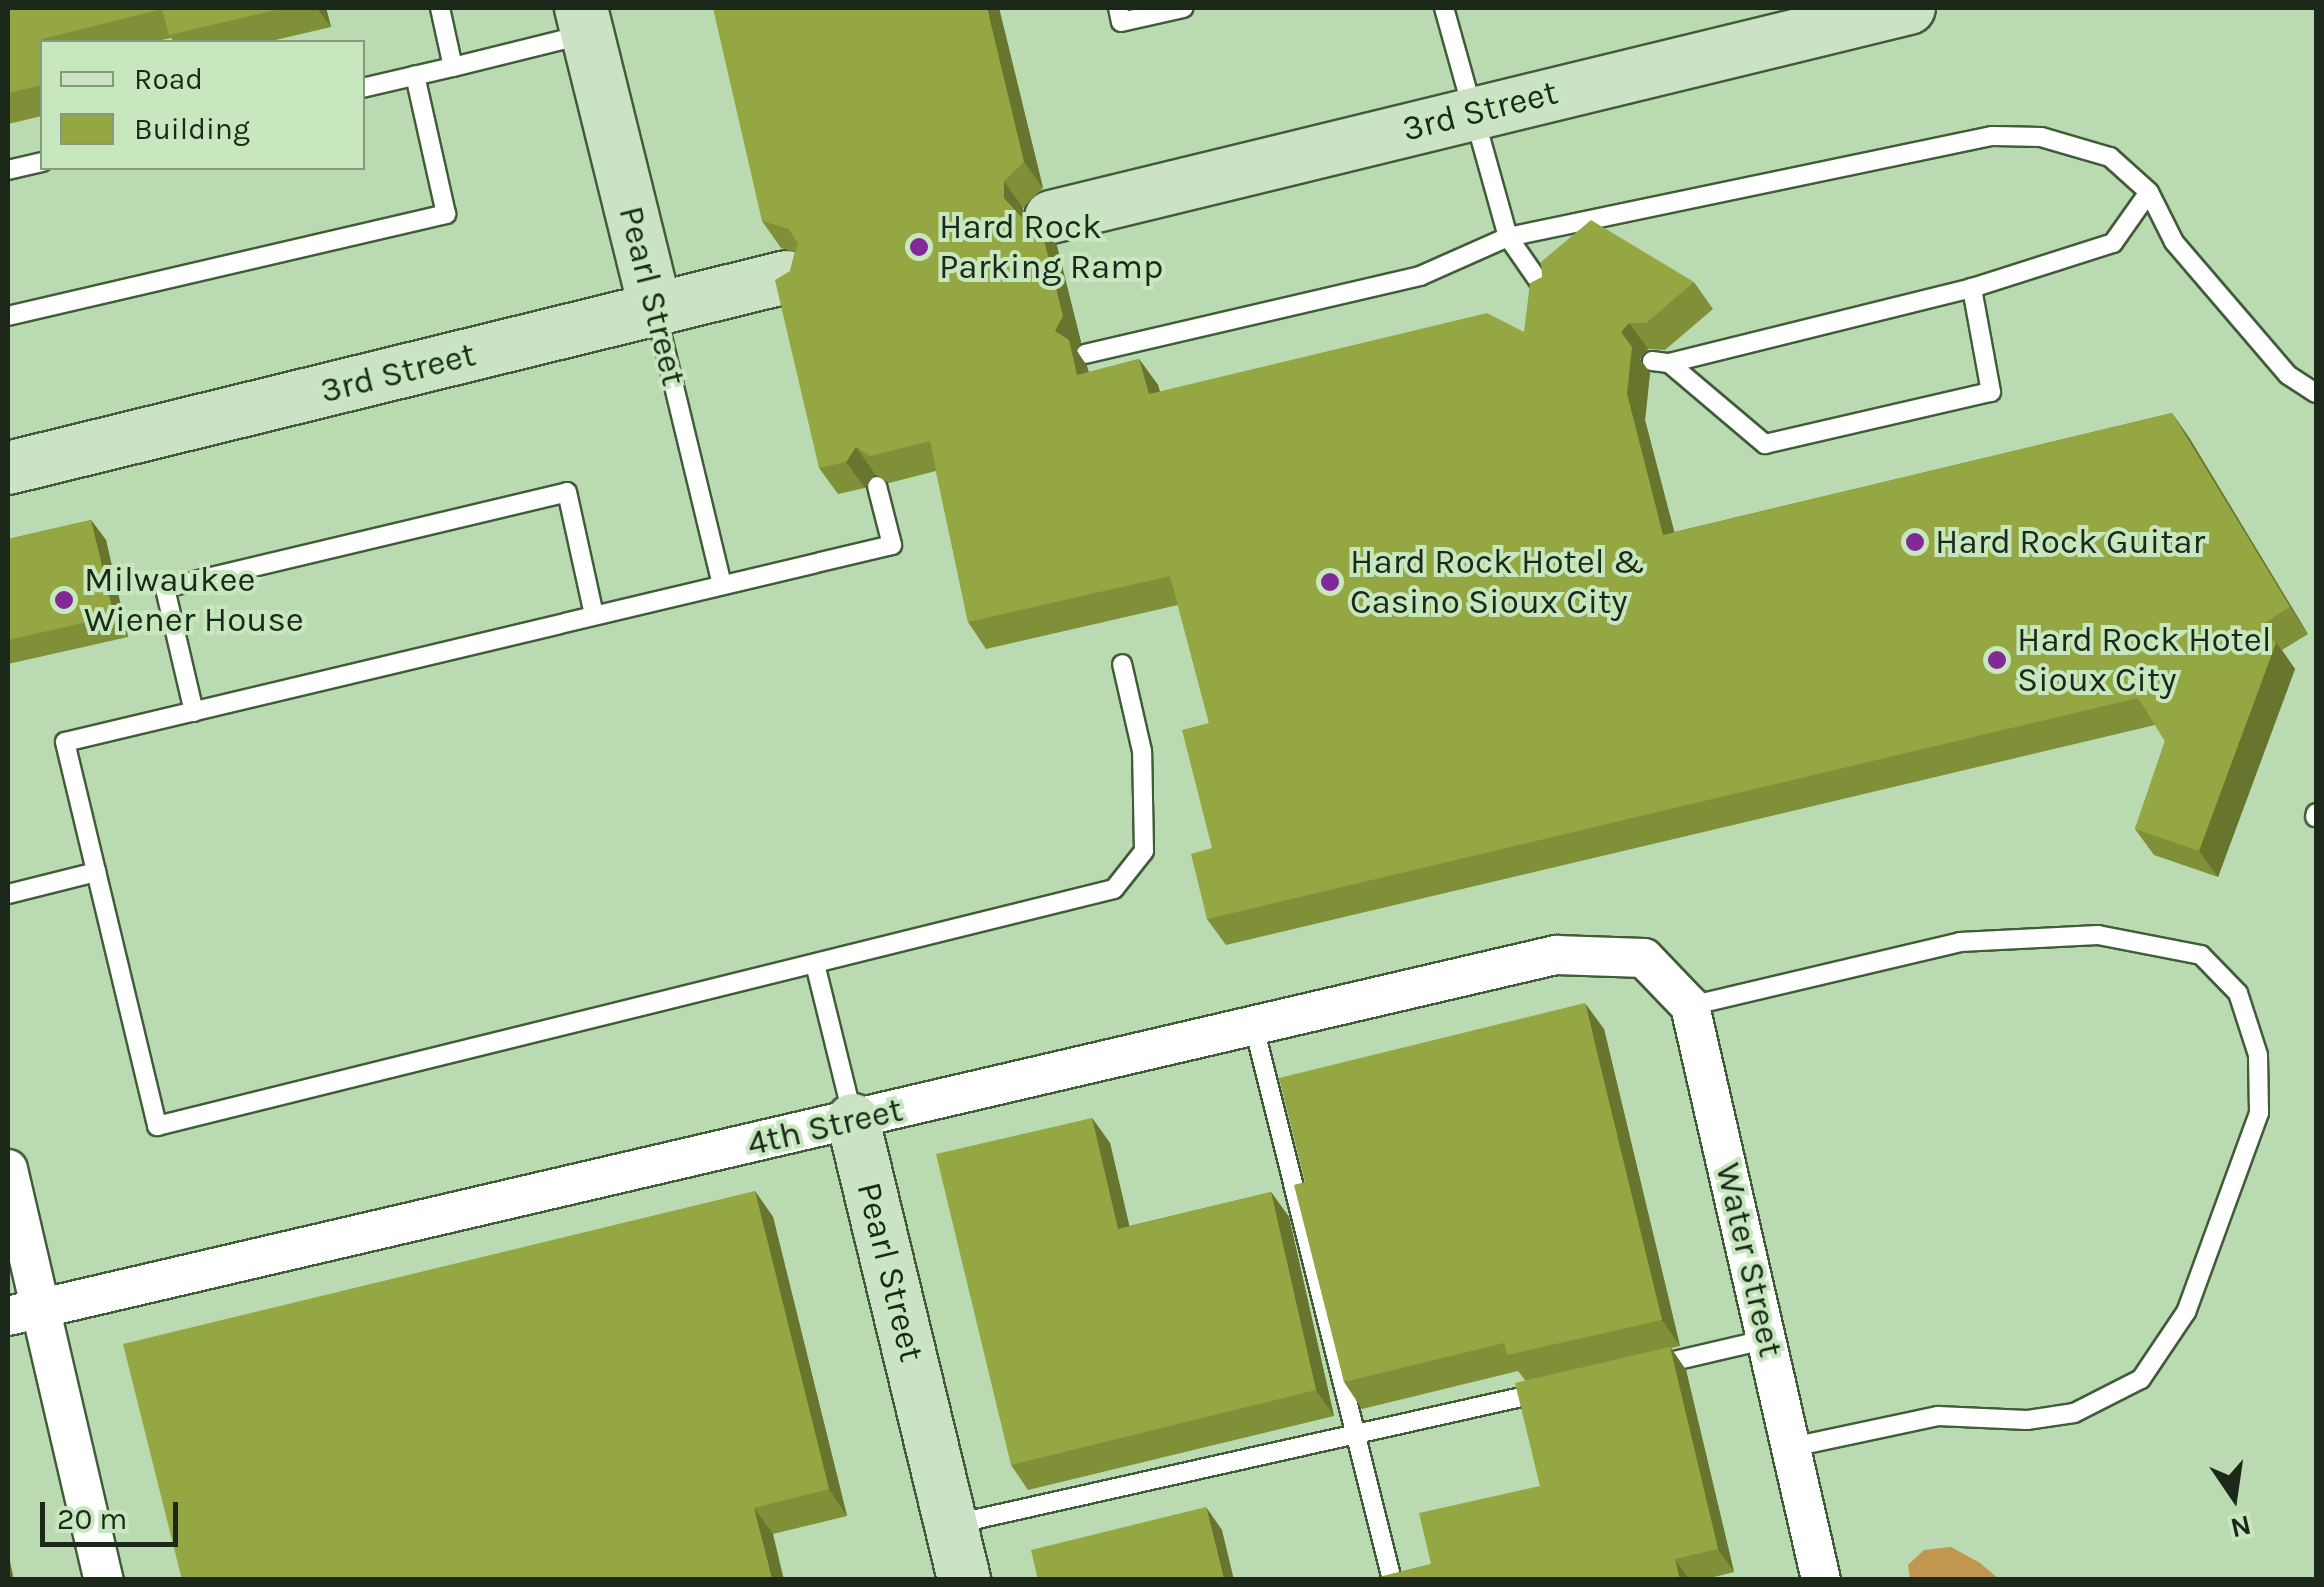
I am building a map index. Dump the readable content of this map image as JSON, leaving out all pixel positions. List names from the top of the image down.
{
  "streets": {
    "main road": ["3rd Street", "Pearl Street"],
    "street": ["4th Street", "Water Street"]
  },
  "crossings": [
    ["3rd Street", "Pearl Street"],
    ["Pearl Street", "4th Street"],
    ["4th Street", "Water Street"]
  ],
  "places": [
    "Hard Rock Parking Ramp",
    "Hard Rock Guitar",
    "Hard Rock Hotel & Casino Sioux City",
    "Milwaukee Wiener House",
    "Hard Rock Hotel Sioux City"
  ],
  "legend": ["Road", "Building"],
  "scale_bar": "20 m",
  "north": "bottom"
}
